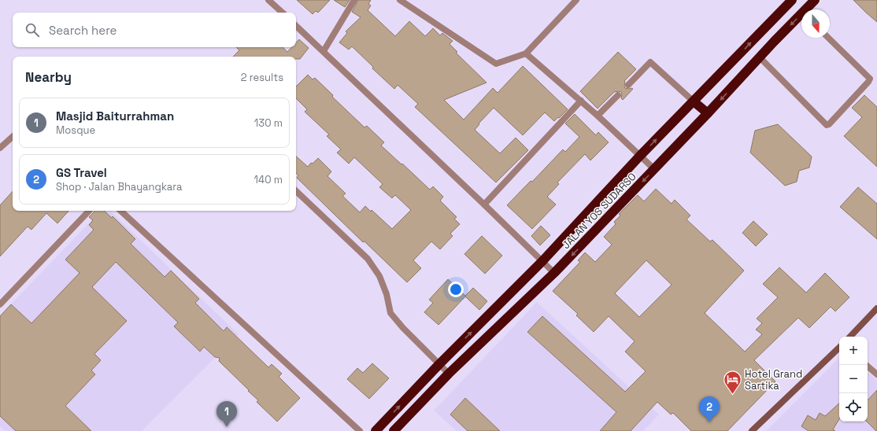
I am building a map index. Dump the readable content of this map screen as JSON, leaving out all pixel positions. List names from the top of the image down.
{
  "streets": {
    "highway": ["JALAN YOS SUDARSO"]
  },
  "places": {
    "hotel": ["Hotel Grand Sartika"]
  },
  "north": "bottom",
  "page": {
    "search": "Search here",
    "heading": ["Nearby", "2 results"],
    "list": [
      {
        "mark": "1",
        "name": "Masjid Baiturrahman",
        "note": "Mosque",
        "value": "130 m"
      },
      {
        "mark": "2",
        "name": "GS Travel",
        "note": "Shop · Jalan Bhayangkara",
        "value": "140 m"
      }
    ],
    "map_buttons": ["+", "−"],
    "pins": ["2", "1"]
  }
}
